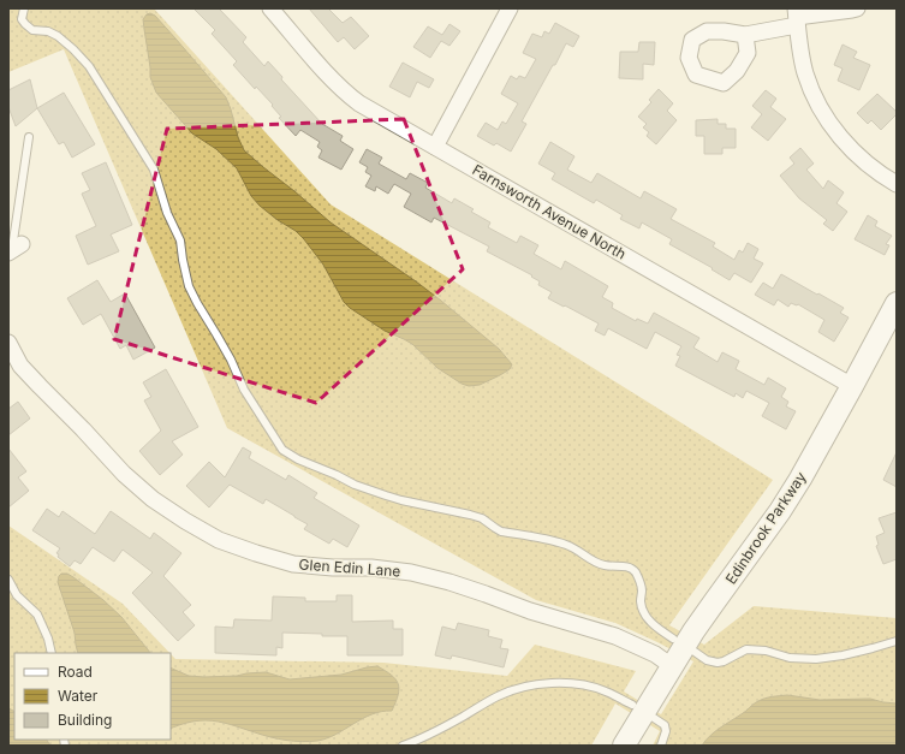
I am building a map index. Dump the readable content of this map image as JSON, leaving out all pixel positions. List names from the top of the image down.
{
  "streets": {
    "street": ["Farnsworth Avenue North", "Edinbrook Parkway", "Glen Edin Lane"]
  },
  "crossings": [
    ["Farnsworth Avenue North", "Edinbrook Parkway"],
    ["Edinbrook Parkway", "Glen Edin Lane"]
  ],
  "legend": ["Road", "Water", "Building"]
}
